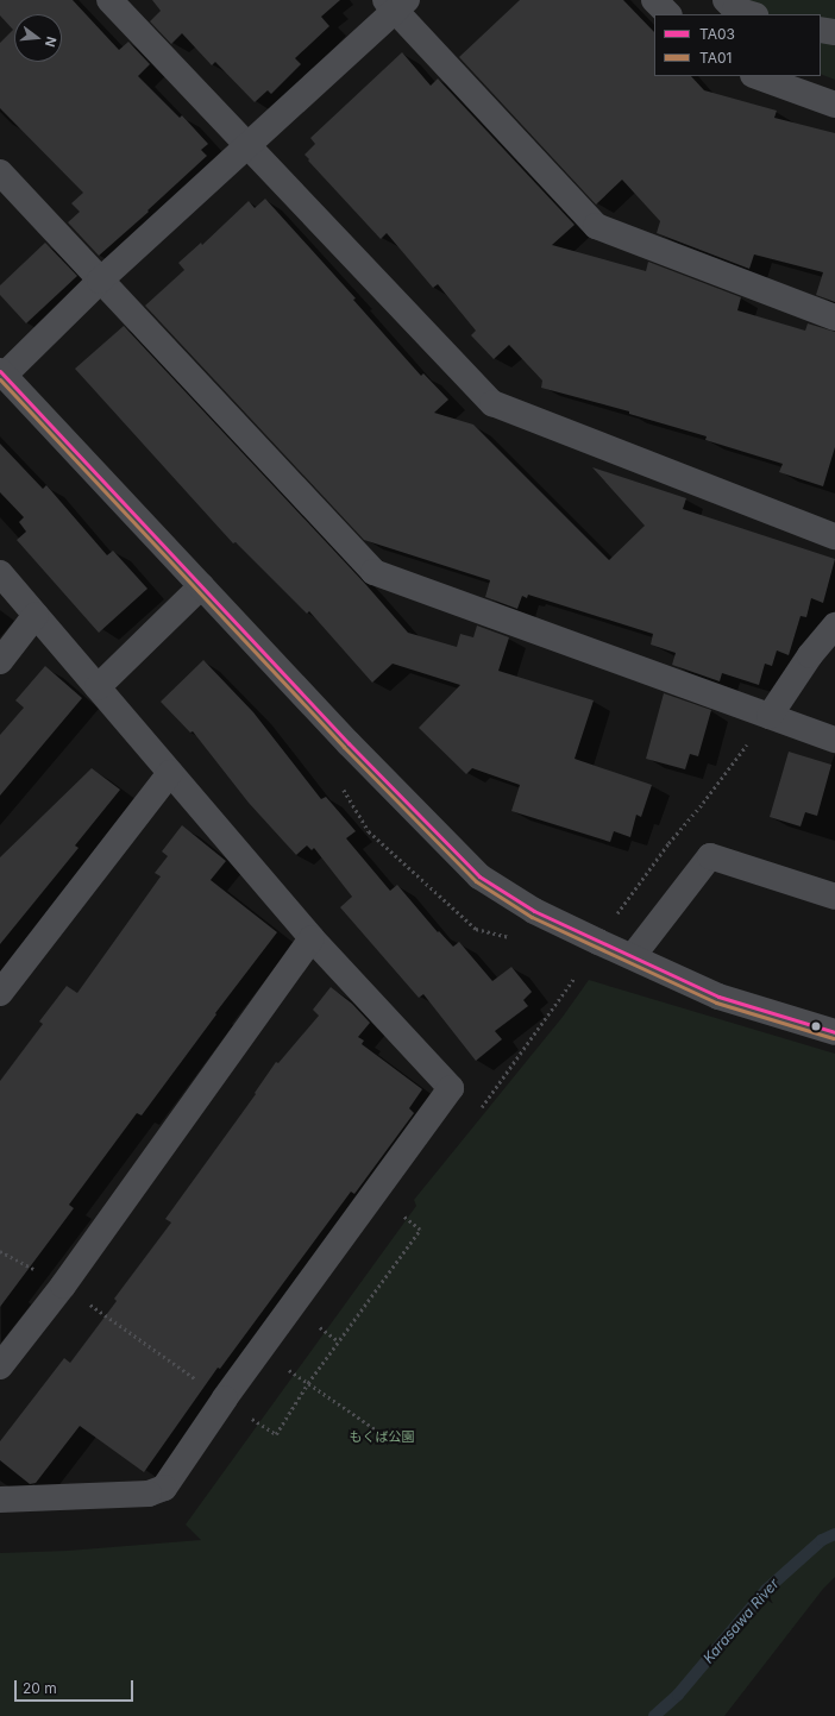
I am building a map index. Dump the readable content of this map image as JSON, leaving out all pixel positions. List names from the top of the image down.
{
  "water": ["Karasawa River"],
  "parks": ["もくば公園"],
  "lines": ["transit line TA03", "transit line TA01"],
  "legend": ["TA03", "TA01"],
  "scale_bar": "20 m",
  "north": "right"
}
